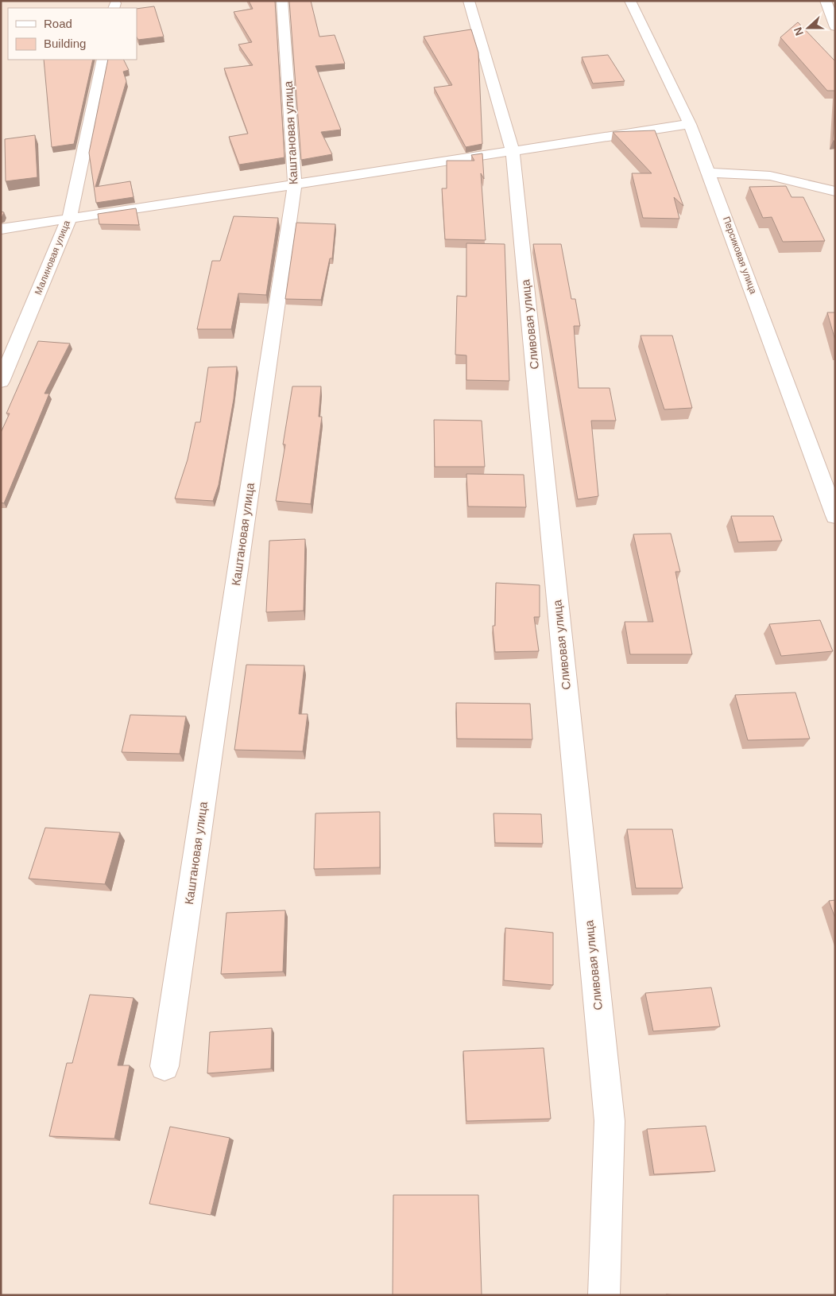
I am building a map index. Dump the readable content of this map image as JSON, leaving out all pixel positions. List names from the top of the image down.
{
  "streets": {
    "street": [
      "Каштановая улица",
      "Персиковая улица",
      "Малиновая улица",
      "Сливовая улица"
    ]
  },
  "legend": ["Road", "Building"],
  "north": "left"
}
